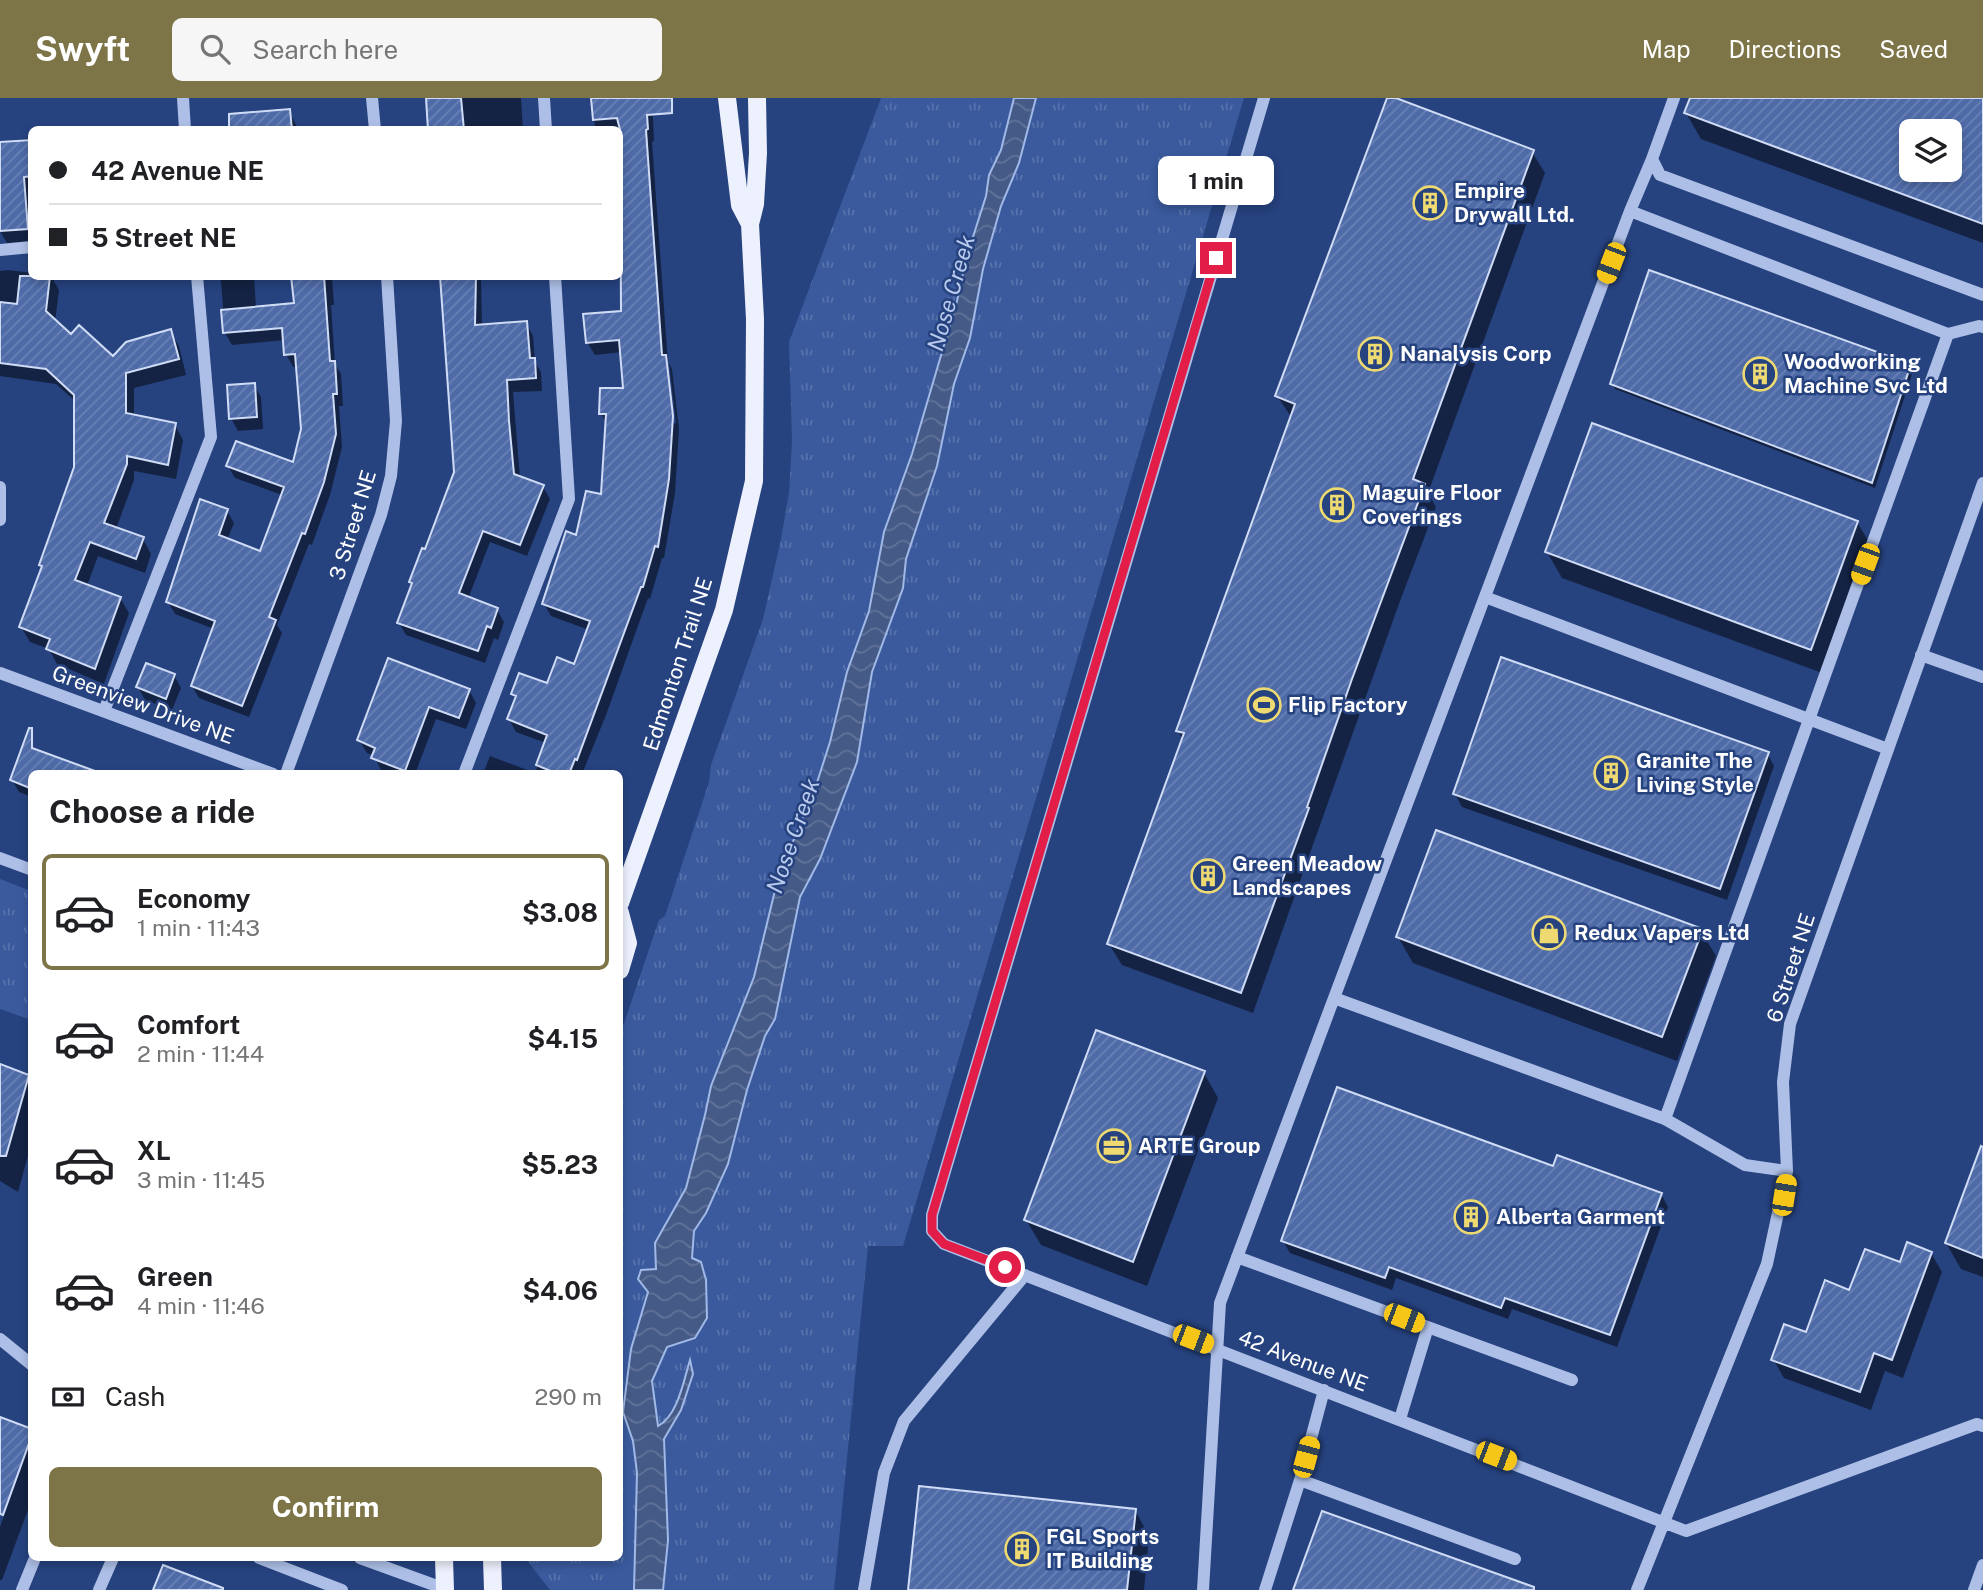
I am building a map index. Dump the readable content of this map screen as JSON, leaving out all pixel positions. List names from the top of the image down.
{
  "streets": {
    "main road": ["Edmonton Trail NE"],
    "street": [
      "3 Street NE",
      "Greenview Drive NE",
      "6 Street NE",
      "42 Avenue NE"
    ]
  },
  "crossings": [
    ["6 Street NE", "42 Avenue NE"]
  ],
  "water": ["Nose Creek"],
  "places": {
    "building": [
      "Empire Drywall Ltd.",
      "Nanalysis Corp",
      "Woodworking Machine Svc Ltd",
      "Maguire Floor Coverings",
      "Granite The Living Style",
      "Green Meadow Landscapes",
      "Alberta Garment",
      "FGL Sports IT Building"
    ],
    "sports": ["Flip Factory"],
    "shop": ["Redux Vapers Ltd"],
    "office": ["ARTE Group"]
  },
  "page": {
    "header": "Swyft",
    "search": "Search here",
    "nav": ["Map", "Directions", "Saved"],
    "banner": ["42 Avenue NE", "5 Street NE"],
    "bubble": "1 min",
    "heading": "Choose a ride",
    "list": [
      {
        "name": "Economy",
        "note": "1 min · 11:43",
        "value": "$3.08"
      },
      {
        "name": "Comfort",
        "note": "2 min · 11:44",
        "value": "$4.15"
      },
      {
        "name": "XL",
        "note": "3 min · 11:45",
        "value": "$5.23"
      },
      {
        "name": "Green",
        "note": "4 min · 11:46",
        "value": "$4.06"
      }
    ],
    "pay": ["Cash", "290 m"],
    "buttons": "Confirm"
  }
}
